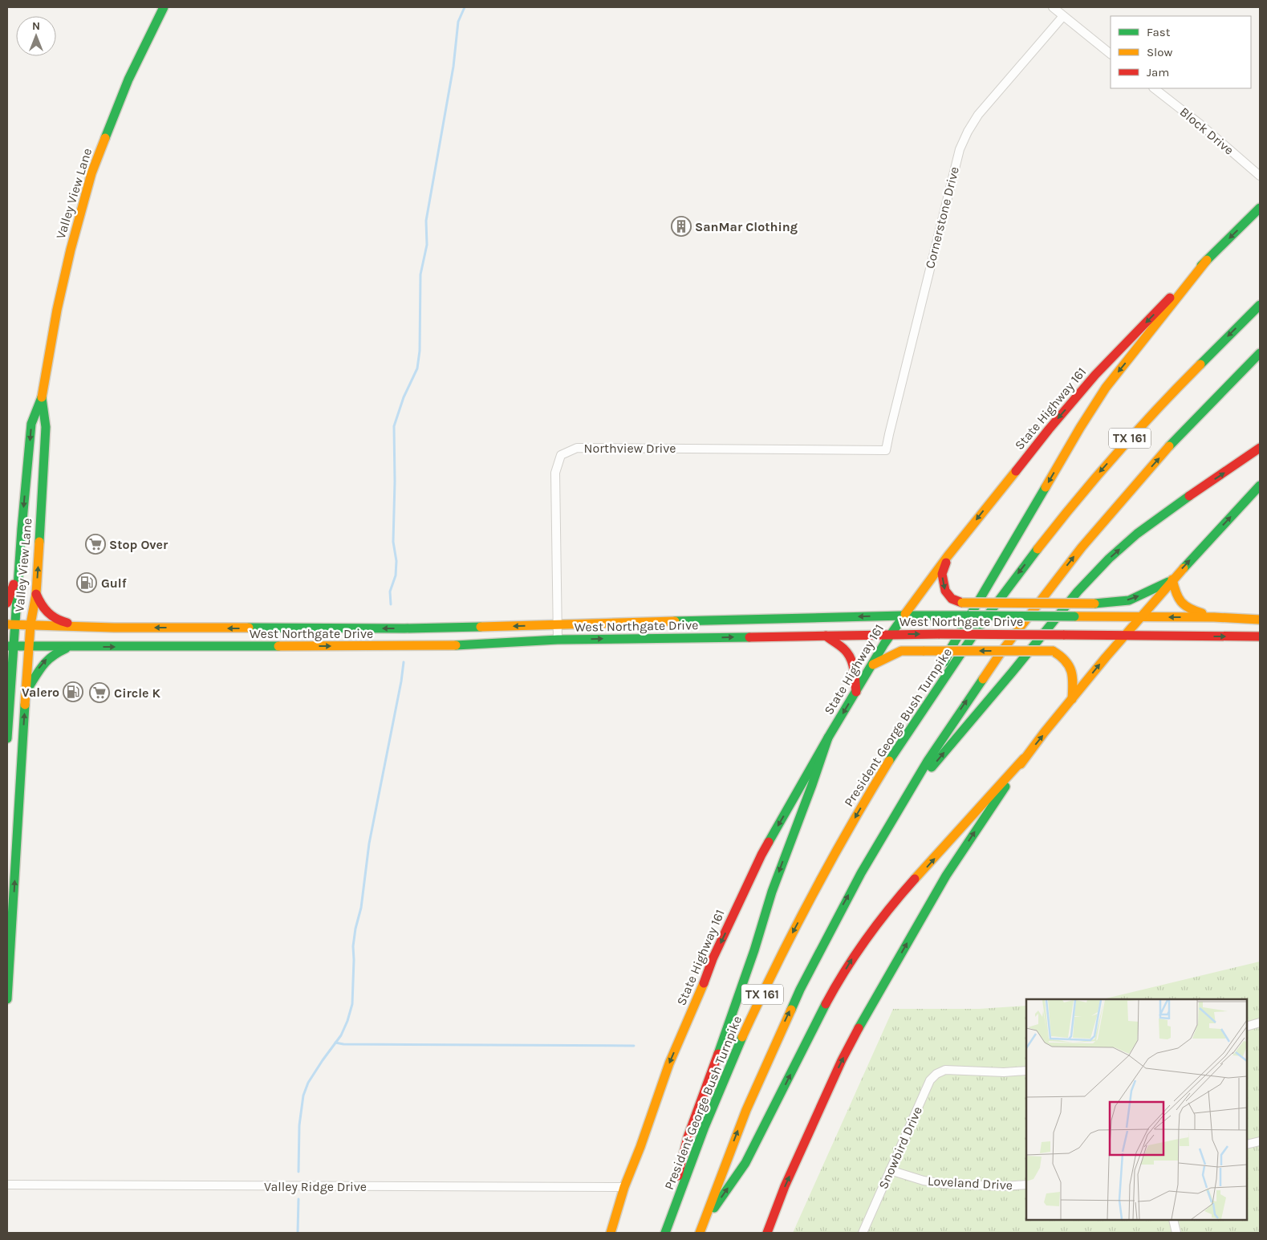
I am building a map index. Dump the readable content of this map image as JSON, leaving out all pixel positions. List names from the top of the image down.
{
  "streets": {
    "main road": [
      "Valley View Lane",
      "State Highway 161",
      "TX 161",
      "West Northgate Drive",
      "President George Bush Turnpike"
    ],
    "street": [
      "Block Drive",
      "Cornerstone Drive",
      "Northview Drive",
      "Snowbird Drive",
      "Loveland Drive",
      "Valley Ridge Drive"
    ]
  },
  "crossings": [
    ["Valley View Lane", "West Northgate Drive"],
    ["Cornerstone Drive", "Northview Drive"],
    ["State Highway 161", "West Northgate Drive"],
    ["State Highway 161", "Valley Ridge Drive"],
    ["Northview Drive", "West Northgate Drive"],
    ["Snowbird Drive", "Loveland Drive"]
  ],
  "places": {
    "building": ["SanMar Clothing"],
    "supermarket": ["Stop Over", "Circle K"],
    "fuel station": ["Gulf", "Valero"]
  },
  "legend": ["Fast", "Slow", "Jam"],
  "north": "top"
}
